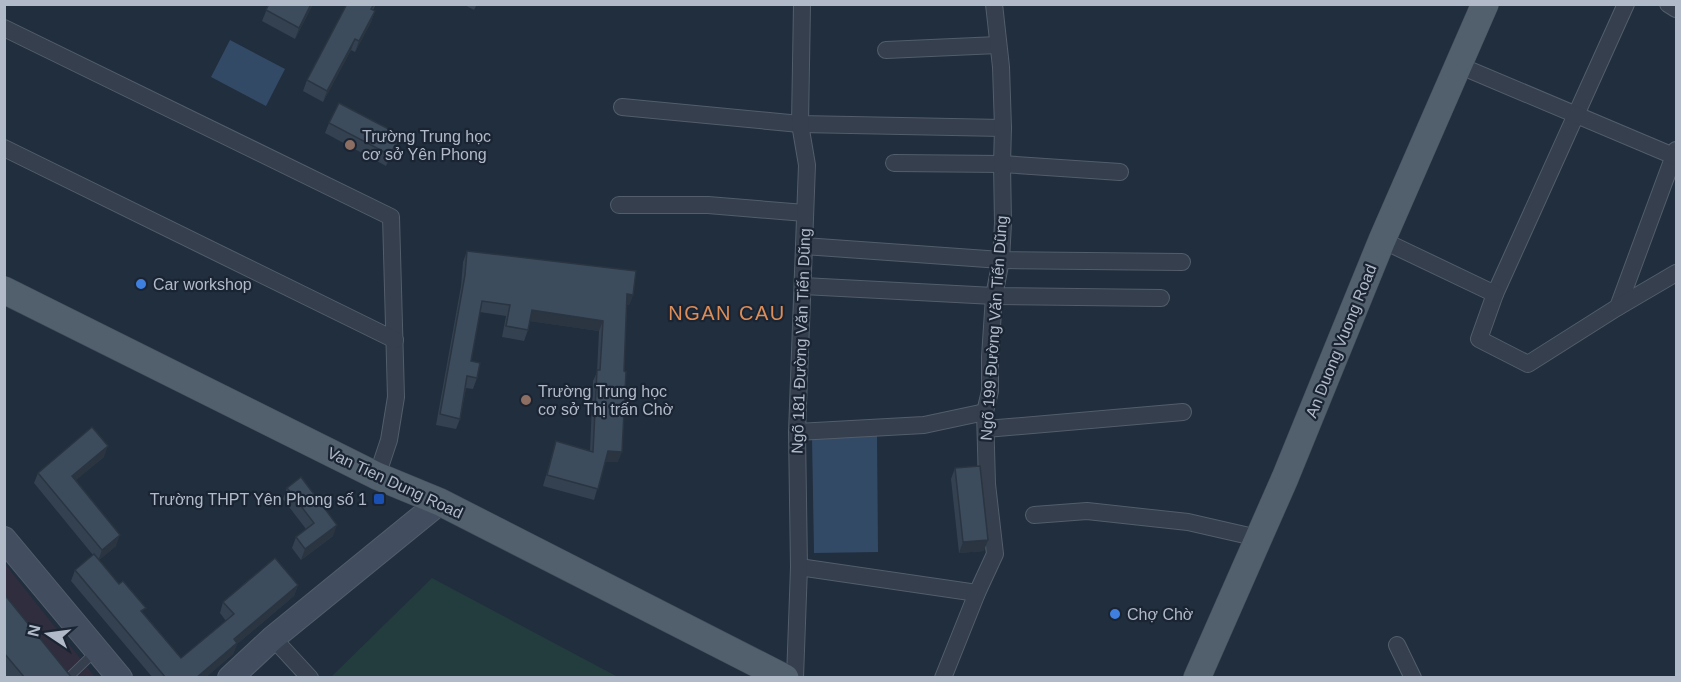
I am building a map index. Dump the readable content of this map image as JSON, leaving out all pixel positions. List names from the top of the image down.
{
  "streets": {
    "main road": ["An Duong Vuong Road", "Van Tien Dung Road"],
    "street": ["Ngõ 199 Đường Văn Tiến Dũng", "Ngõ 181 Đường Văn Tiến Dũng"]
  },
  "districts": ["NGAN CAU"],
  "places": {
    "other": [
      "Trường Trung học cơ sở Yên Phong",
      "Car workshop",
      "Trường Trung học cơ sở Thị trấn Chờ",
      "Chợ Chờ"
    ],
    "transit": ["Trường THPT Yên Phong số 1"]
  },
  "north": "left"
}
